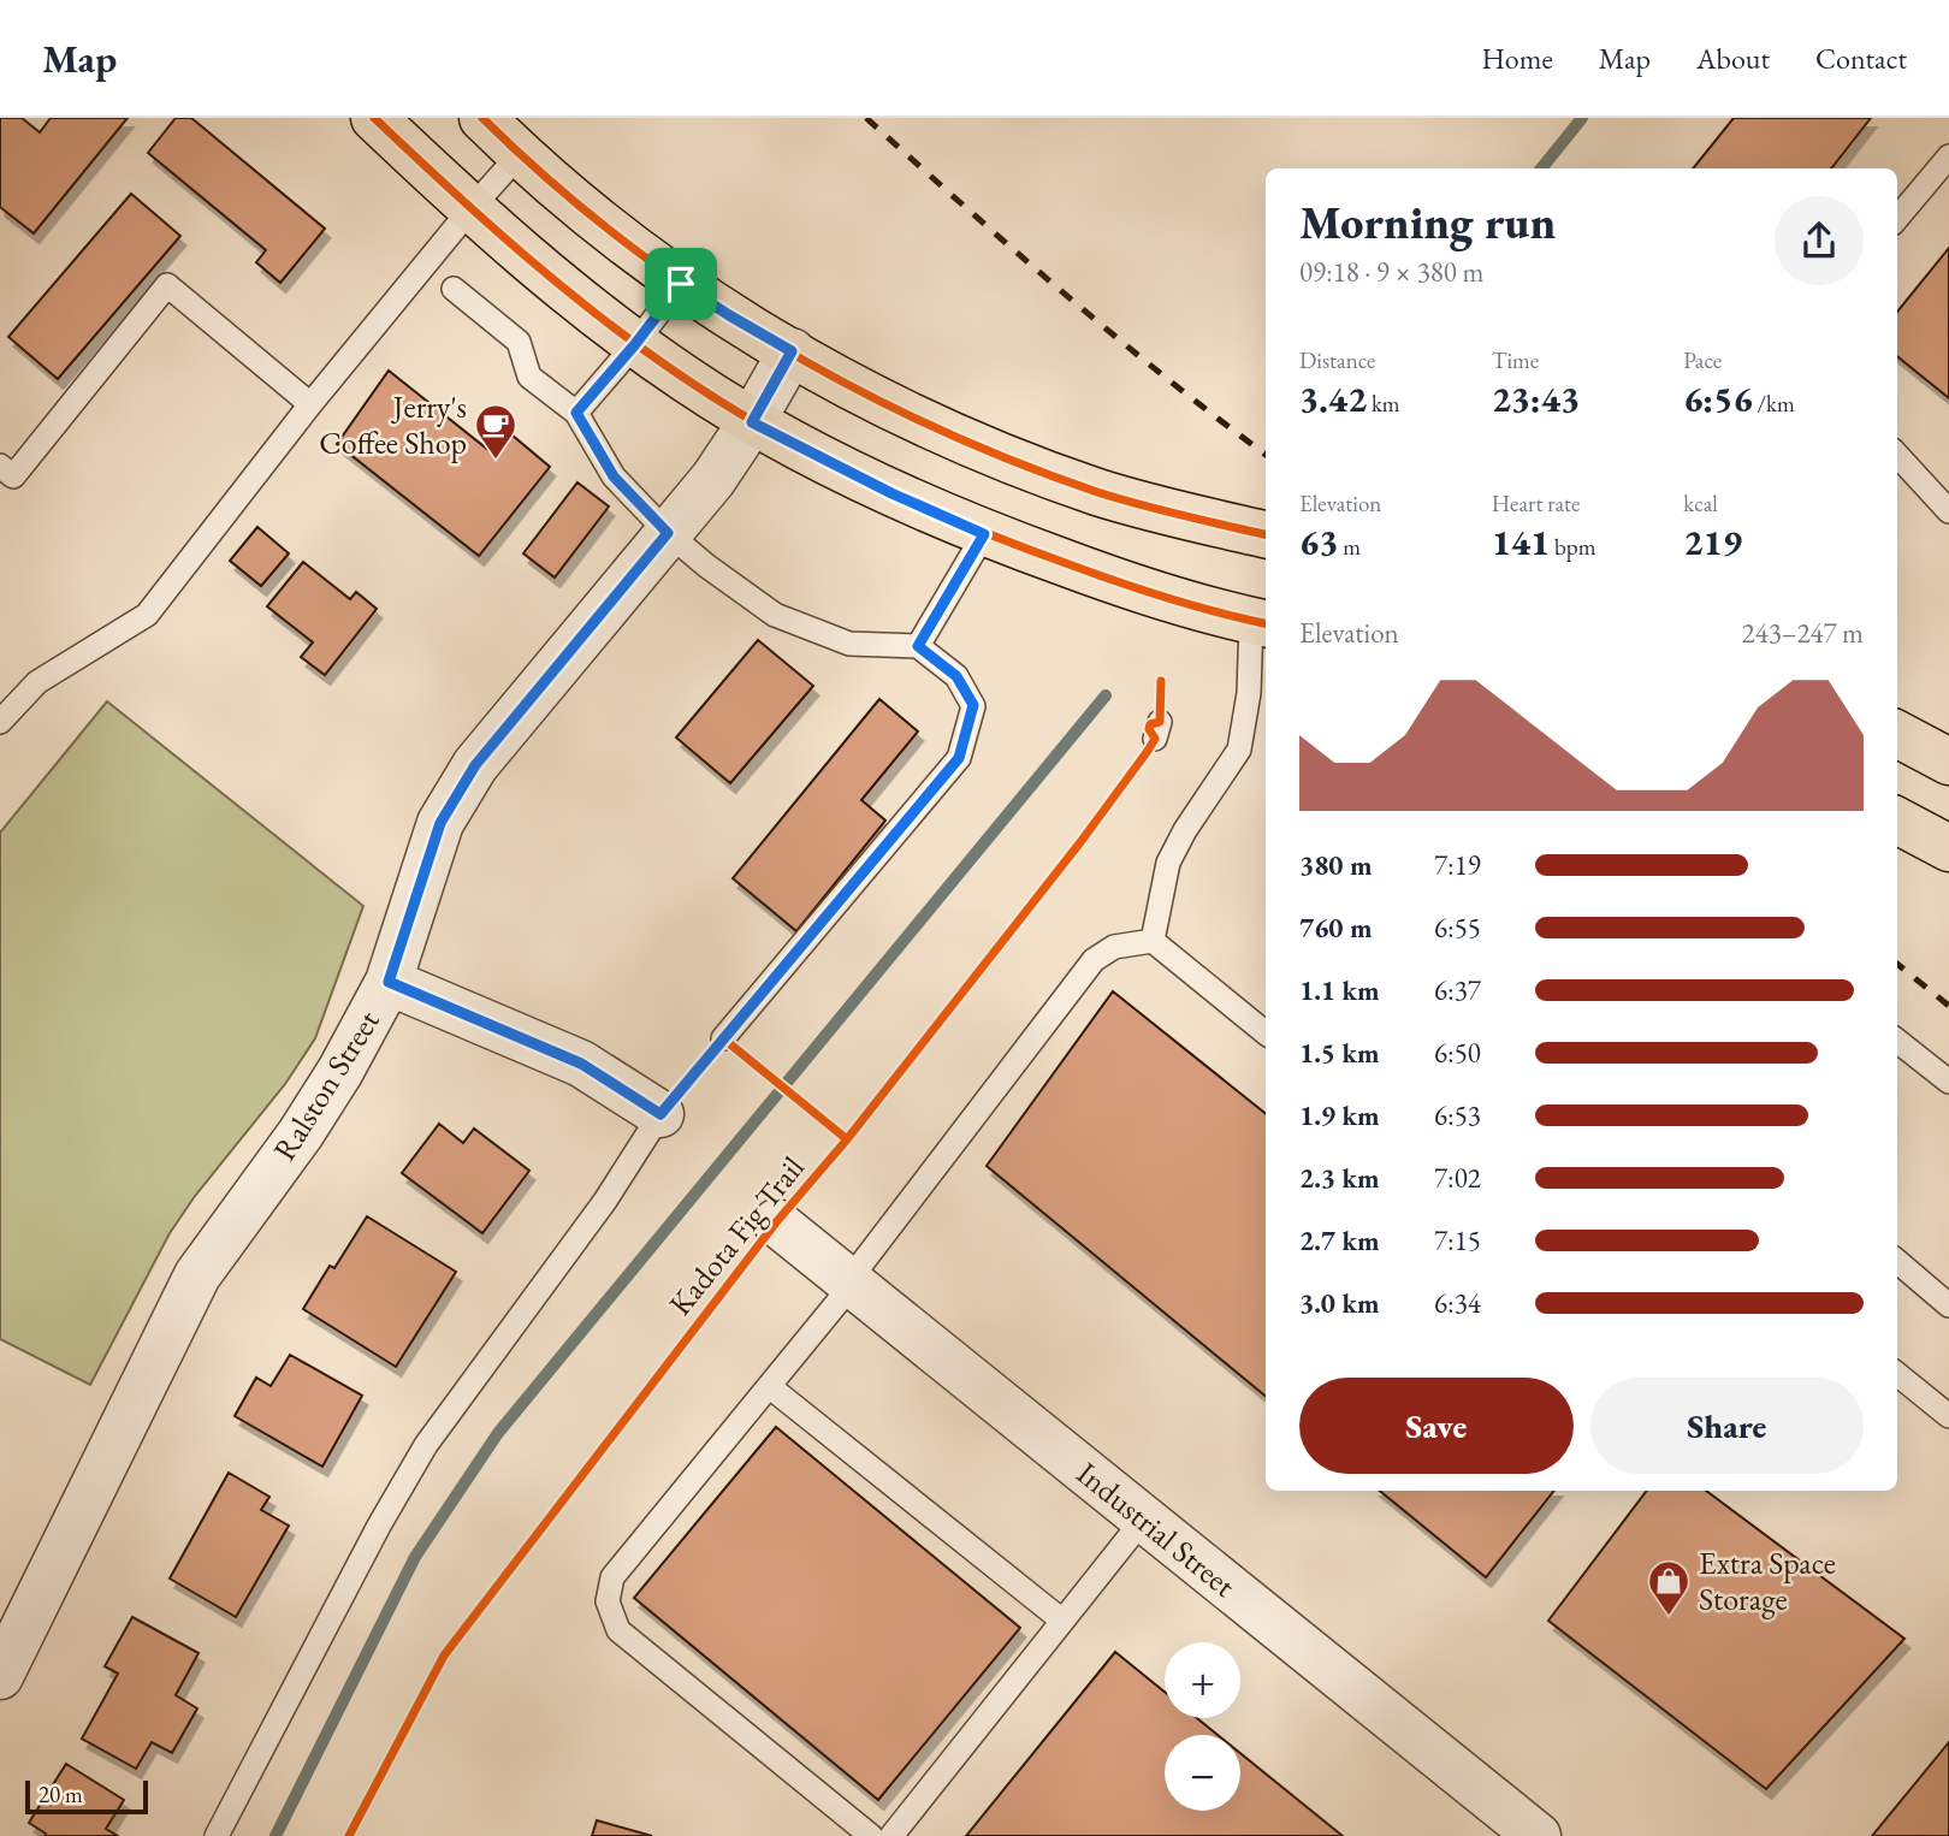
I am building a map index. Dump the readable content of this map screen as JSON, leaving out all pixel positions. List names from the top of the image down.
{
  "streets": {
    "street": ["Ralston Street", "Industrial Street"],
    "cycle path": ["Kadota Fig Trail"]
  },
  "places": {
    "cafe": ["Jerry's Coffee Shop"],
    "shop": ["Extra Space Storage"]
  },
  "scale_bar": "20 m",
  "page": {
    "header": "Map",
    "nav": [
      "Home",
      "Map",
      "About",
      "Contact"
    ],
    "heading": ["Morning run", "09:18 · 9 × 380 m"],
    "stats": [
      ["Distance", "3.42 km"],
      ["Time", "23:43"],
      ["Pace", "6:56 /km"],
      ["Elevation", "63 m"],
      ["Heart rate", "141 bpm"],
      ["kcal", "219"]
    ],
    "chart": ["Elevation", "243–247 m"],
    "list": [
      {
        "name": "380 m",
        "note": "7:19"
      },
      {
        "name": "760 m",
        "note": "6:55"
      },
      {
        "name": "1.1 km",
        "note": "6:37"
      },
      {
        "name": "1.5 km",
        "note": "6:50"
      },
      {
        "name": "1.9 km",
        "note": "6:53"
      },
      {
        "name": "2.3 km",
        "note": "7:02"
      },
      {
        "name": "2.7 km",
        "note": "7:15"
      },
      {
        "name": "3.0 km",
        "note": "6:34"
      }
    ],
    "buttons": ["Save", "Share"],
    "map_buttons": ["+", "−"],
    "scale": "20 m"
  }
}
